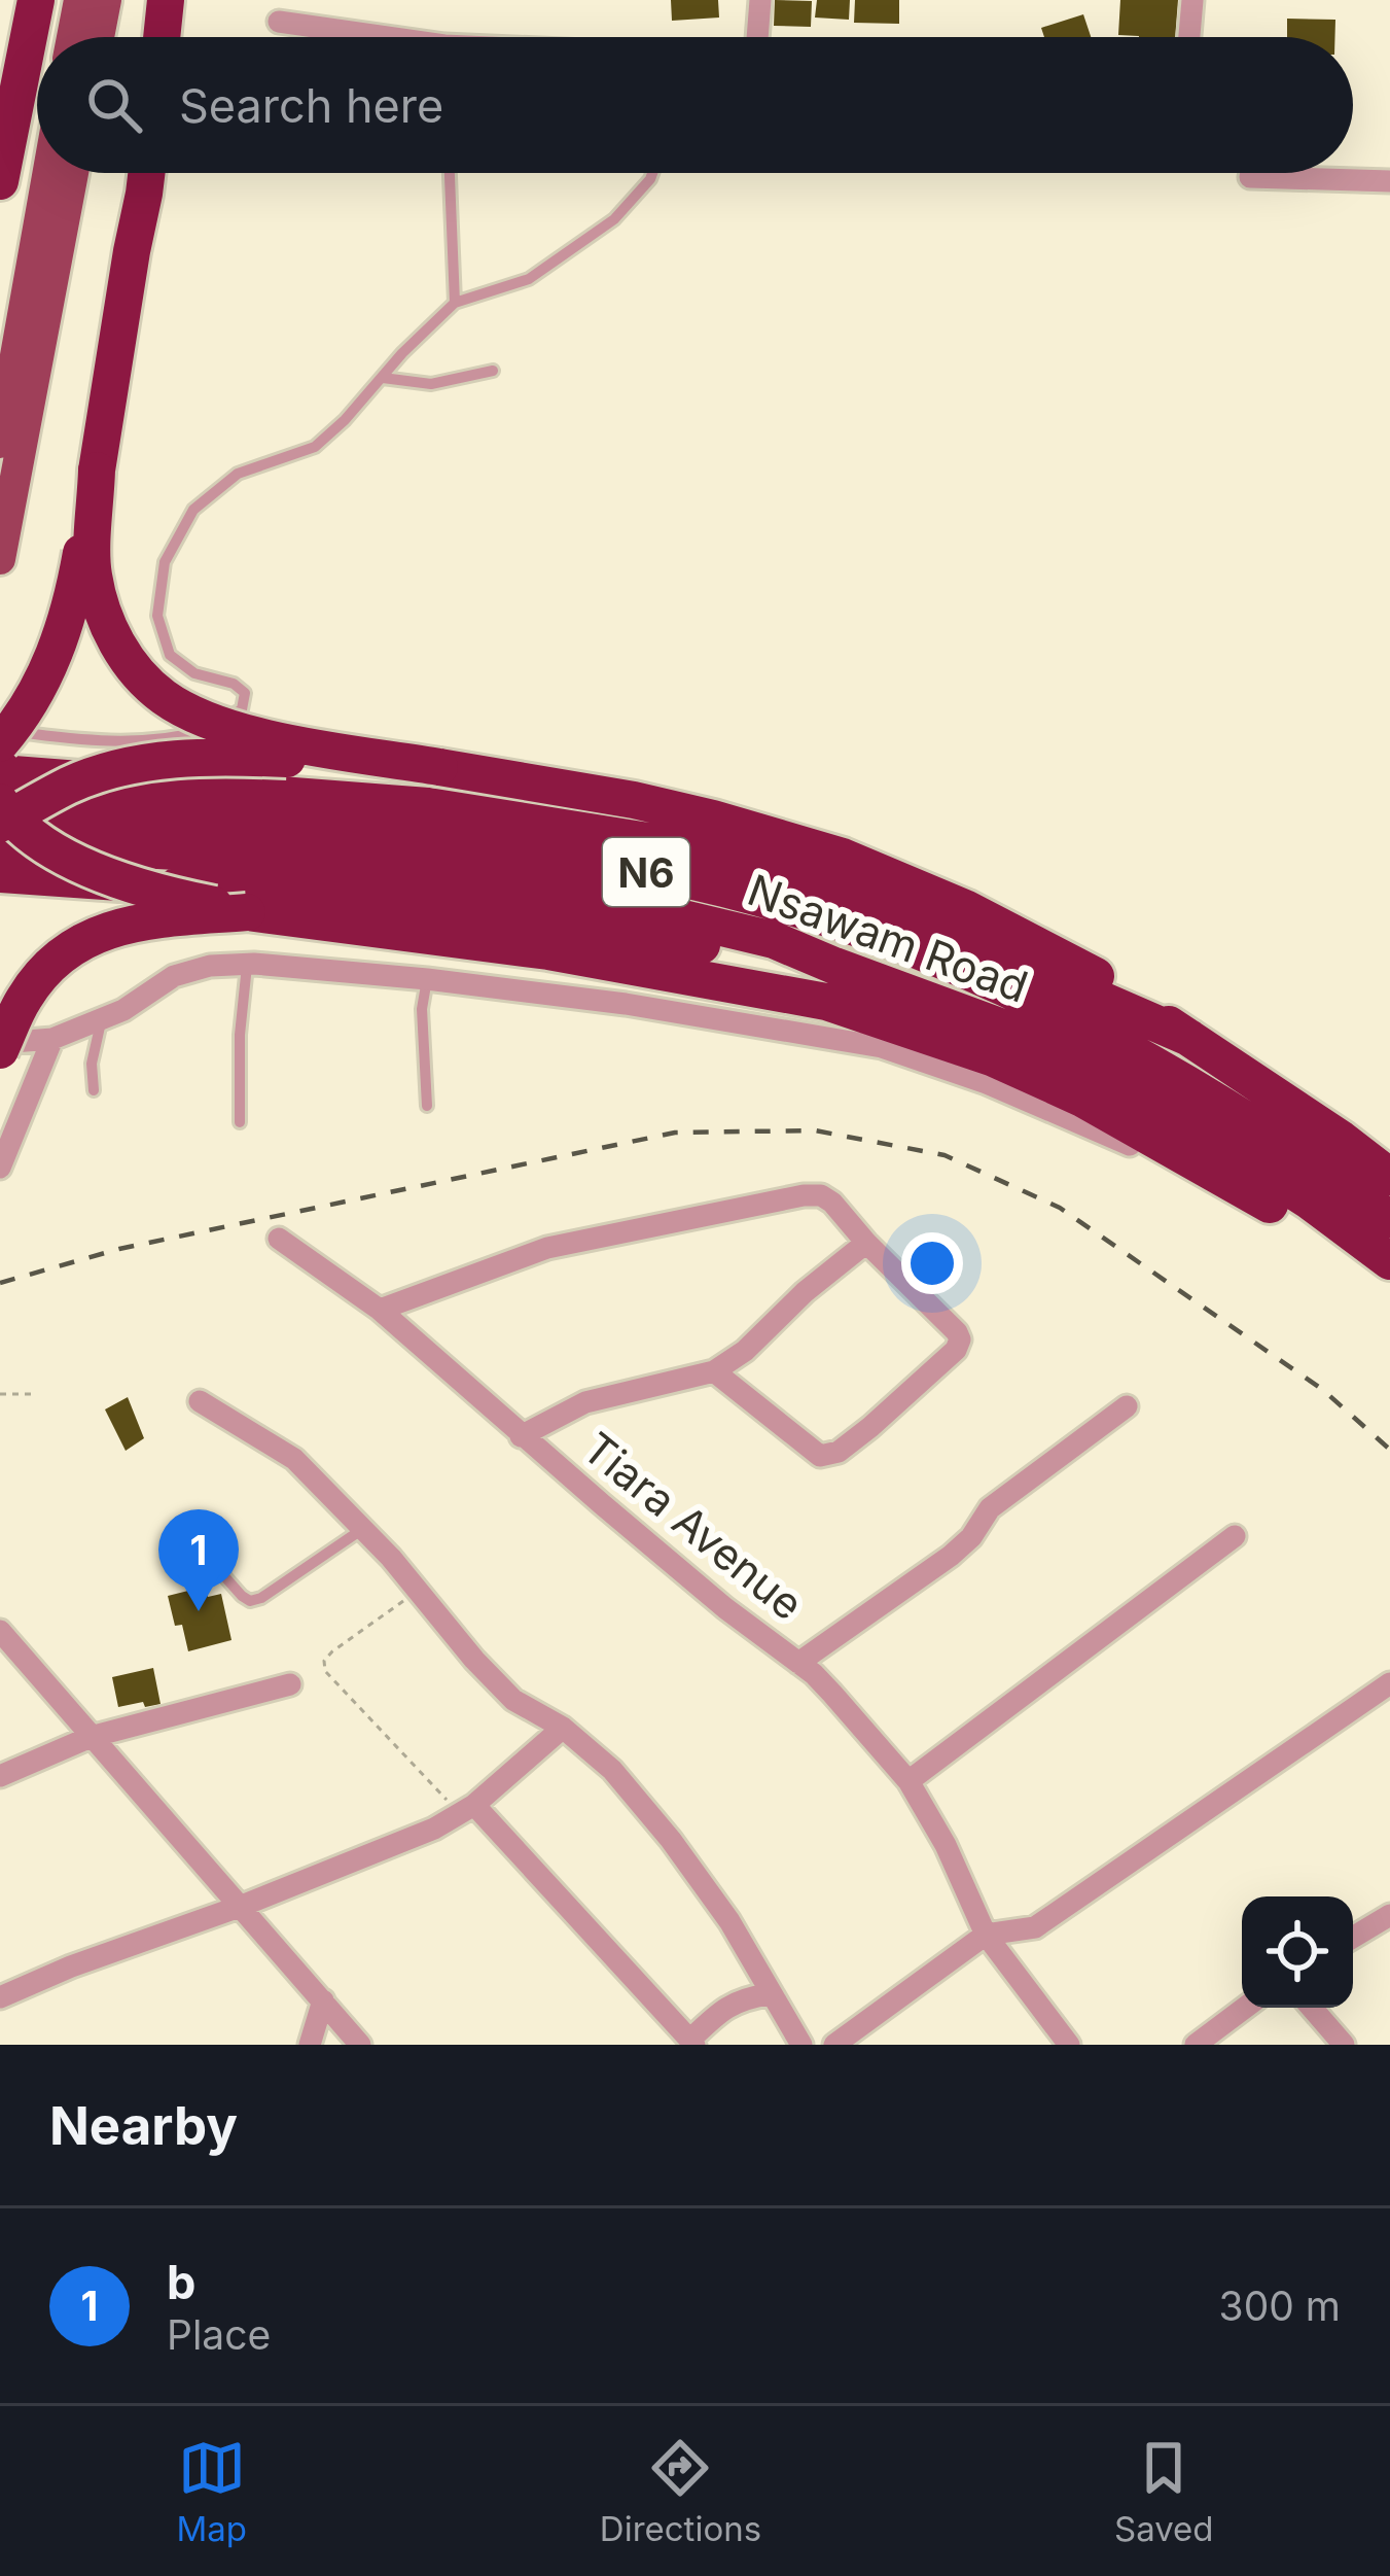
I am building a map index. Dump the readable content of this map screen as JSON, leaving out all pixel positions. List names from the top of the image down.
{
  "streets": {
    "highway": ["N6", "Nsawam Road"],
    "street": ["Tiara Avenue"]
  },
  "page": {
    "search": "Search here",
    "pins": "1",
    "heading": "Nearby",
    "list": [
      {
        "mark": "1",
        "name": "b",
        "note": "Place",
        "value": "300 m"
      }
    ],
    "nav": ["Map", "Directions", "Saved"]
  }
}
